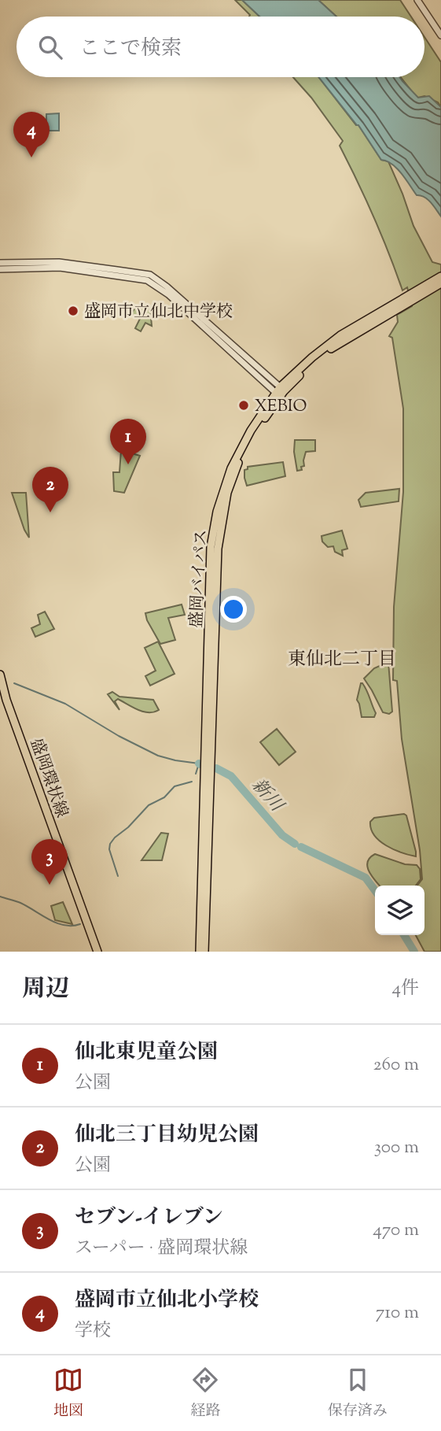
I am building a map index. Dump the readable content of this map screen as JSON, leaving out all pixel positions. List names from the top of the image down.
{
  "streets": {
    "main road": ["盛岡バイパス", "盛岡環状線"]
  },
  "districts": ["東仙北二丁目"],
  "water": ["新川"],
  "places": ["盛岡市立仙北中学校", "XEBIO"],
  "page": {
    "search": "ここで検索",
    "pins": [
      "4",
      "1",
      "2",
      "3"
    ],
    "heading": ["周辺", "4件"],
    "list": [
      {
        "mark": "1",
        "name": "仙北東児童公園",
        "note": "公園",
        "value": "260 m"
      },
      {
        "mark": "2",
        "name": "仙北三丁目幼児公園",
        "note": "公園",
        "value": "300 m"
      },
      {
        "mark": "3",
        "name": "セブン-イレブン",
        "note": "スーパー · 盛岡環状線",
        "value": "470 m"
      },
      {
        "mark": "4",
        "name": "盛岡市立仙北小学校",
        "note": "学校",
        "value": "710 m"
      }
    ],
    "nav": ["地図", "経路", "保存済み"]
  }
}
